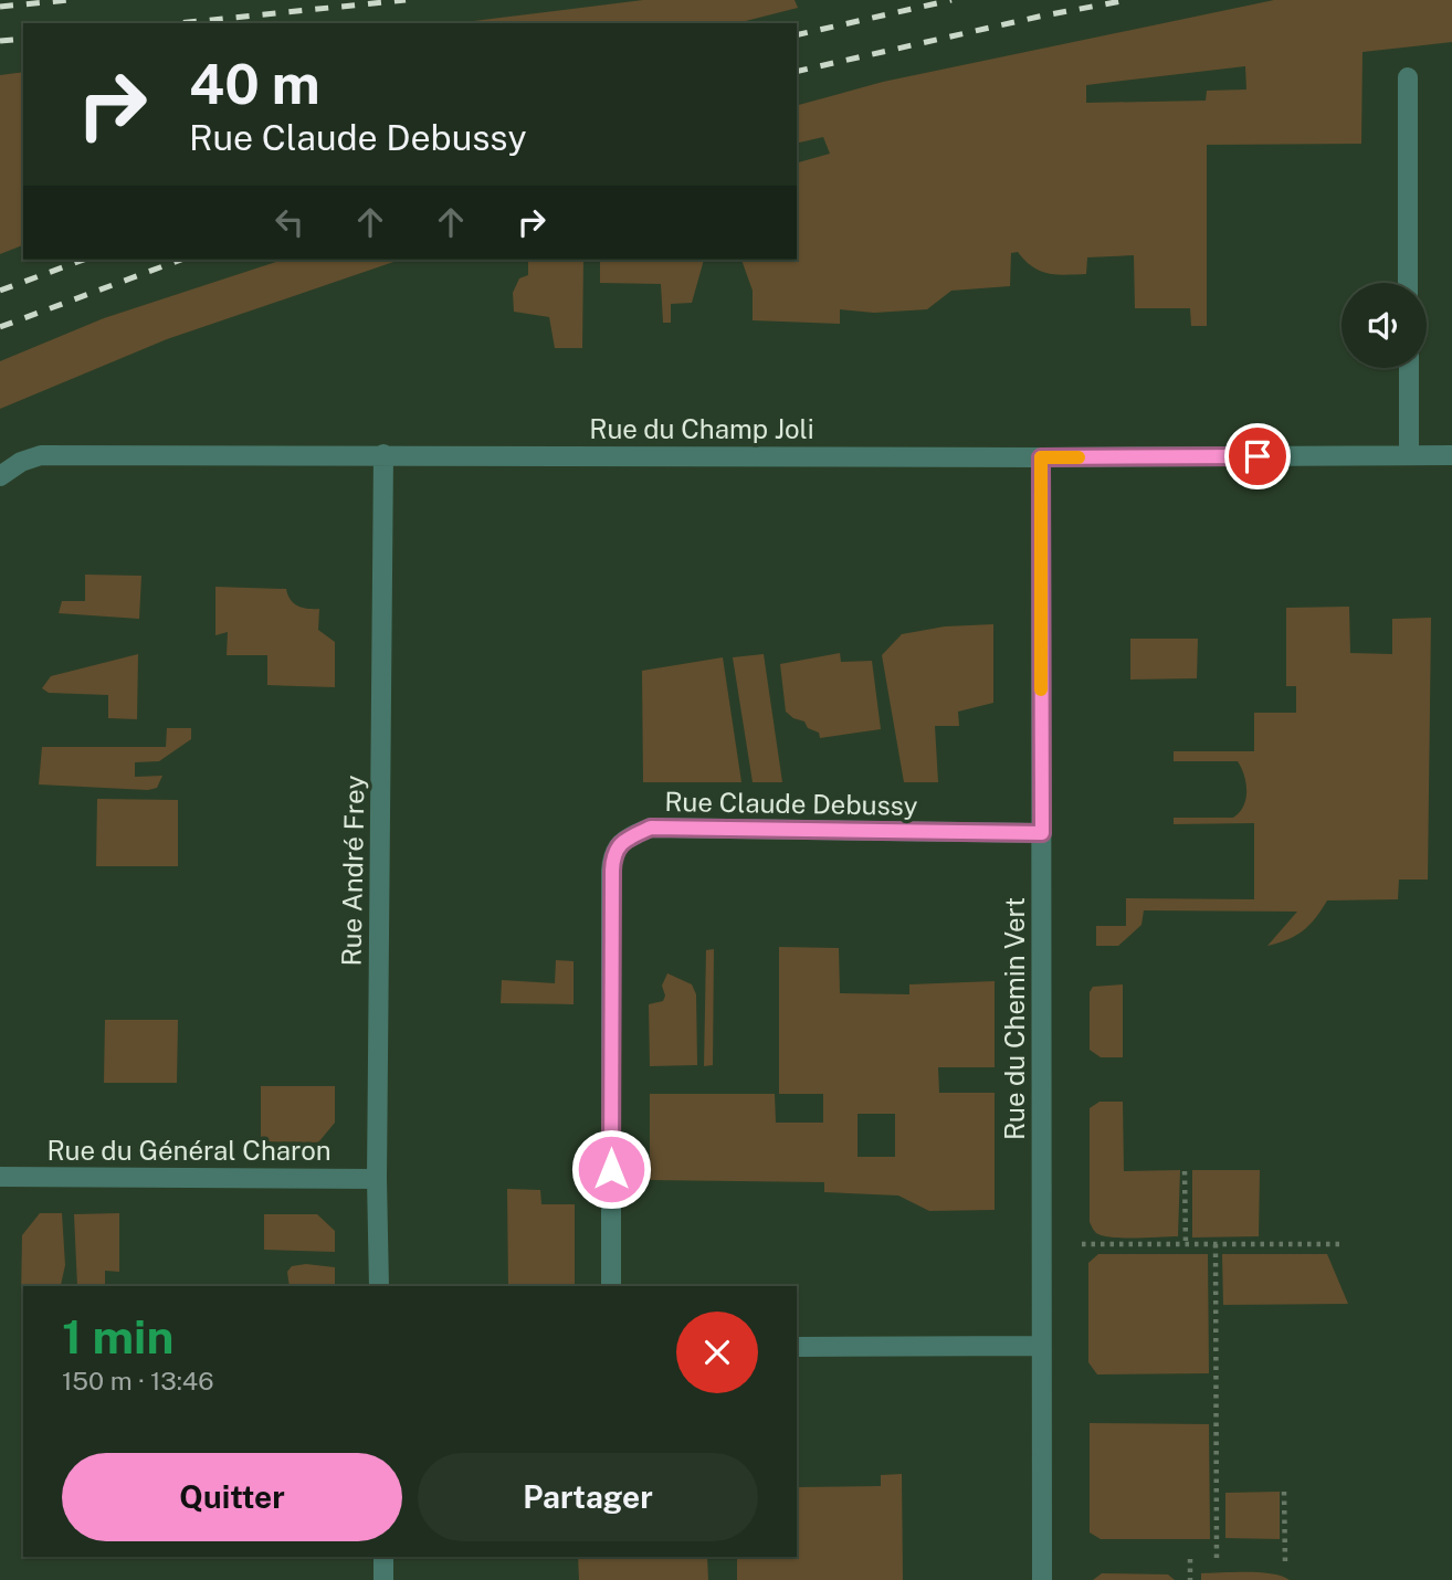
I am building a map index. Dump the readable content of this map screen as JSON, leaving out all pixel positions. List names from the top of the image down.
{
  "streets": {
    "street": [
      "Rue du Champ Joli",
      "Rue Claude Debussy",
      "Rue André Frey",
      "Rue du Chemin Vert",
      "Rue du Général Charon"
    ]
  },
  "crossings": [
    ["Rue du Champ Joli", "Rue André Frey"],
    ["Rue du Champ Joli", "Rue du Chemin Vert"],
    ["Rue Claude Debussy", "Rue du Chemin Vert"],
    ["Rue André Frey", "Rue du Général Charon"]
  ],
  "page": {
    "turn": ["40 m", "Rue Claude Debussy"],
    "heading": ["1 min", "150 m · 13:46"],
    "buttons": ["Quitter", "Partager"]
  }
}
